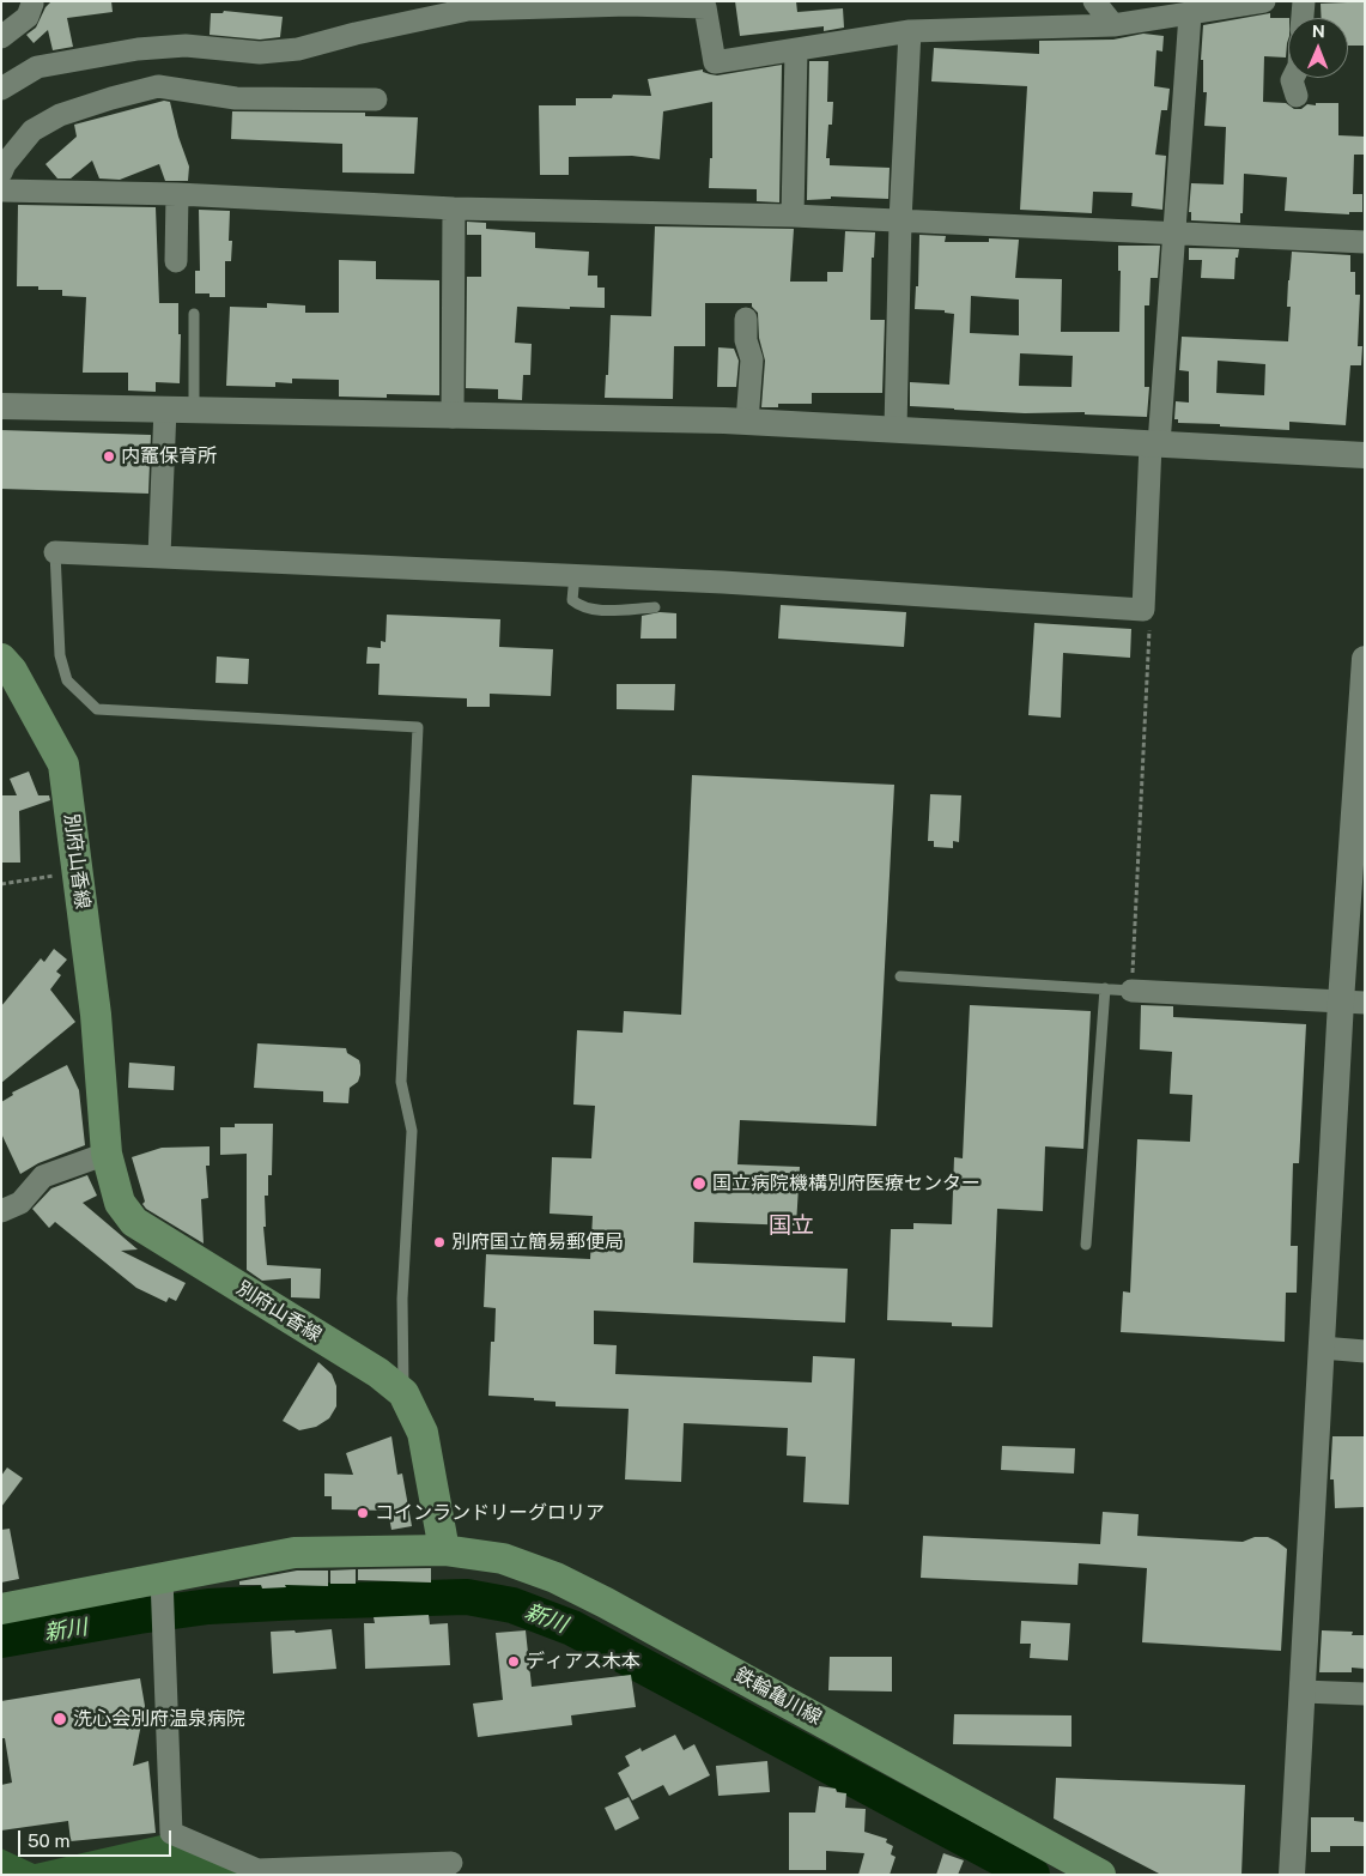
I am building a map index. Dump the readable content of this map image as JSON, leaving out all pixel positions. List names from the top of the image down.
{
  "streets": {
    "main road": ["別府山香線", "鉄輪亀川線"]
  },
  "crossings": [
    ["別府山香線", "鉄輪亀川線"]
  ],
  "districts": ["国立"],
  "water": ["新川"],
  "places": [
    "内竈保育所",
    "国立病院機構別府医療センター",
    "別府国立簡易郵便局",
    "コインランドリーグロリア",
    "ディアス木本",
    "洗心会別府温泉病院"
  ],
  "scale_bar": "50 m",
  "north": "top"
}
